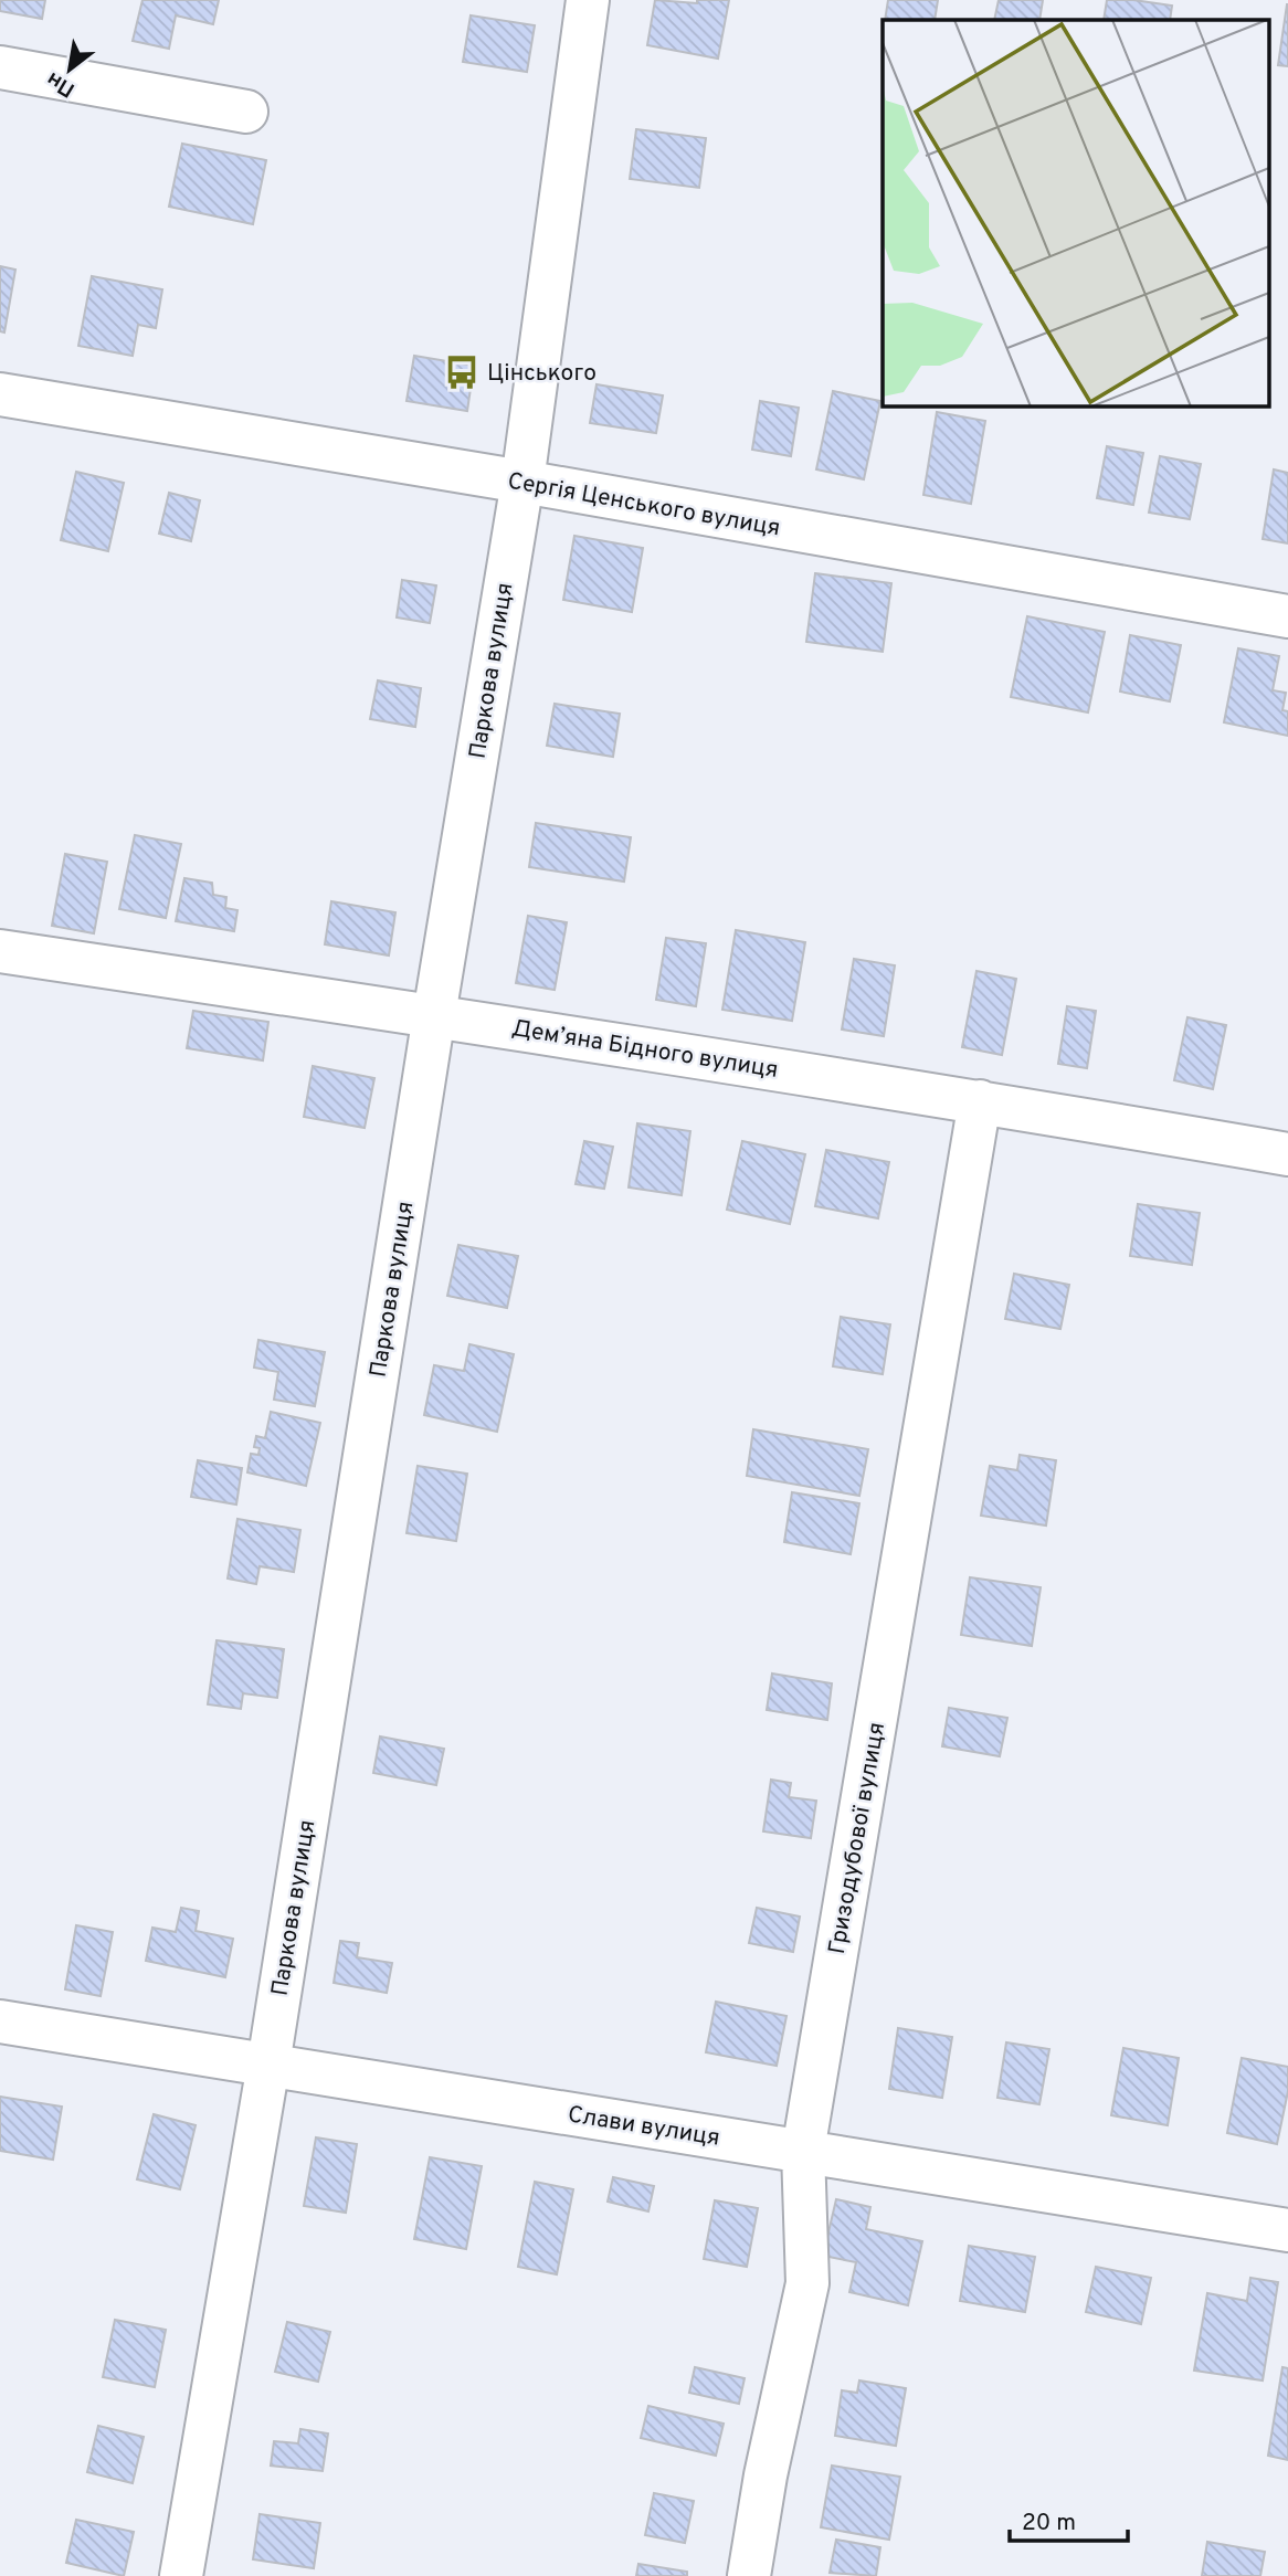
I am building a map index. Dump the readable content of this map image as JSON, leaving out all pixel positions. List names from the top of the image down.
{
  "streets": {
    "street": [
      "Сергія Ценського вулиця",
      "Паркова вулиця",
      "Дем’яна Бідного вулиця",
      "Гризодубової вулиця",
      "Слави вулиця"
    ]
  },
  "crossings": [
    ["Сергія Ценського вулиця", "Паркова вулиця"],
    ["Паркова вулиця", "Дем’яна Бідного вулиця"],
    ["Паркова вулиця", "Слави вулиця"],
    ["Дем’яна Бідного вулиця", "Гризодубової вулиця"],
    ["Гризодубової вулиця", "Слави вулиця"]
  ],
  "places": {
    "bus stop": ["Цінського"]
  },
  "scale_bar": "20 m",
  "north": "bottom left"
}
